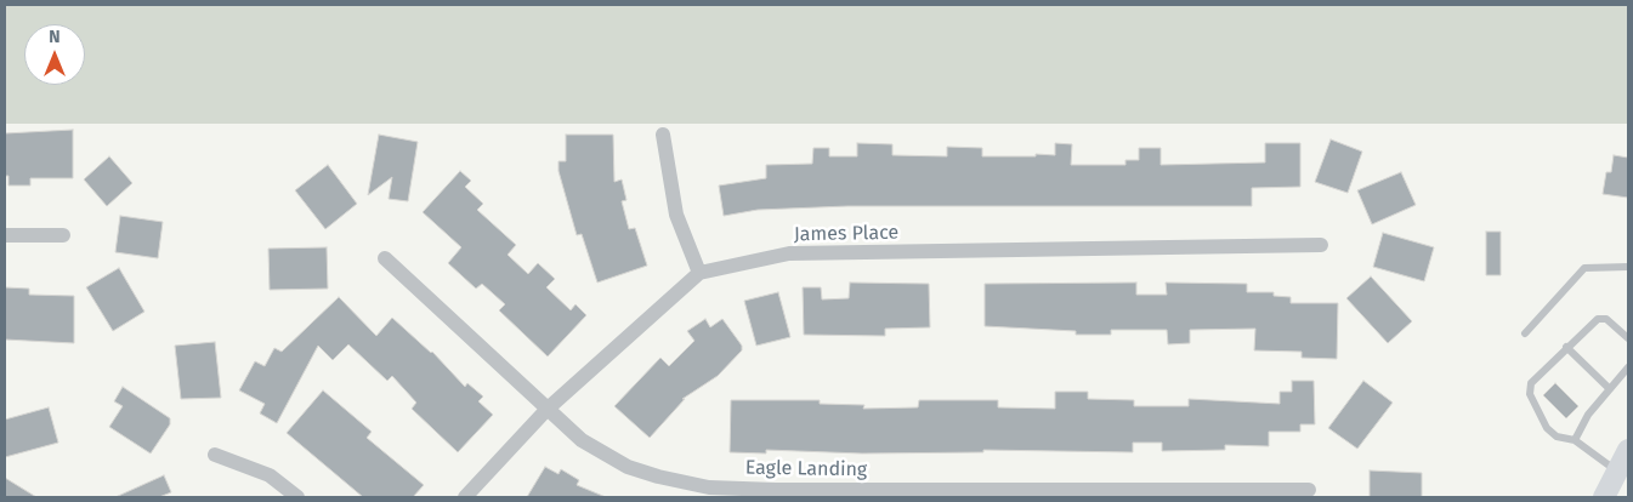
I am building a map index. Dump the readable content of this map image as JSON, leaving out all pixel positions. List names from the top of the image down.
{
  "streets": {
    "street": ["James Place", "Eagle Landing"]
  },
  "crossings": [
    ["James Place", "Eagle Landing"]
  ],
  "north": "top"
}
